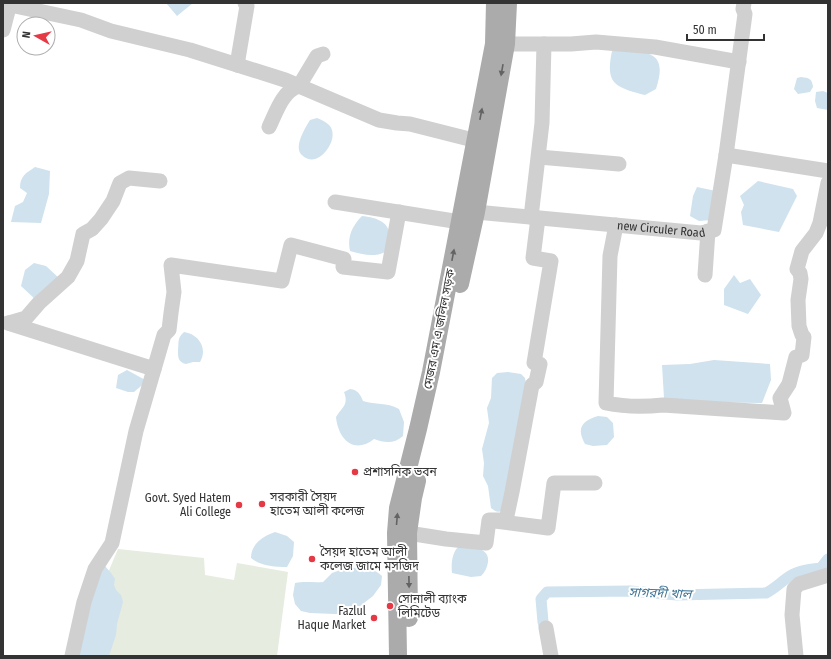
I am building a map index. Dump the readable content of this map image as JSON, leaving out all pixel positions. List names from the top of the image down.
{
  "streets": {
    "main road": ["মেজর এম এ জলিল সড়ক"],
    "street": ["new Circuler Road"]
  },
  "crossings": [
    ["new Circuler Road", "মেজর এম এ জলিল সড়ক"]
  ],
  "water": ["সাগরদী খাল"],
  "places": [
    "প্রশাসনিক ভবন",
    "সরকারী সৈয়দ হাতেম আলী কলেজ",
    "Govt. Syed Hatem Ali College",
    "সৈয়দ হাতেম আলী কলেজ জামে মসজিদ",
    "সোনালী ব্যাংক লিমিটেড",
    "Fazlul Haque Market"
  ],
  "scale_bar": "50 m",
  "north": "left"
}
